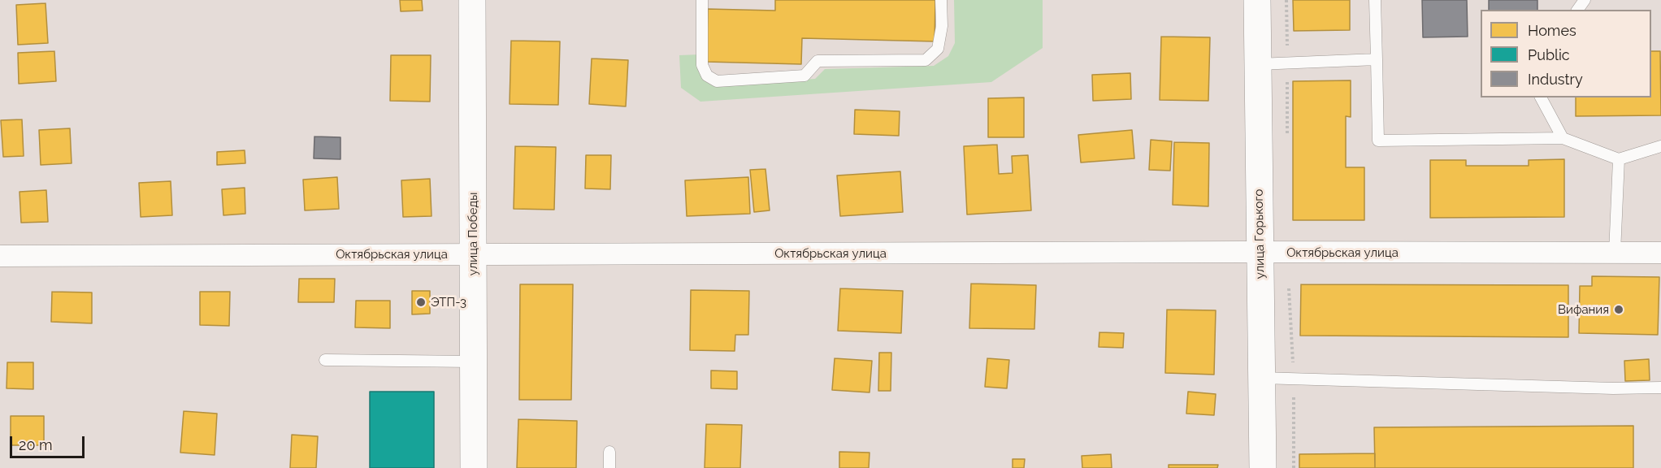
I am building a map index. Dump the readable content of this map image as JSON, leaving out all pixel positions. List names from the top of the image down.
{
  "streets": {
    "street": ["улица Победы", "улица Горького", "Октябрьская улица"]
  },
  "crossings": [
    ["улица Победы", "Октябрьская улица"],
    ["улица Горького", "Октябрьская улица"]
  ],
  "places": ["ЭТП-3", "Вифания"],
  "legend": ["Homes", "Public", "Industry"],
  "scale_bar": "20 m"
}
